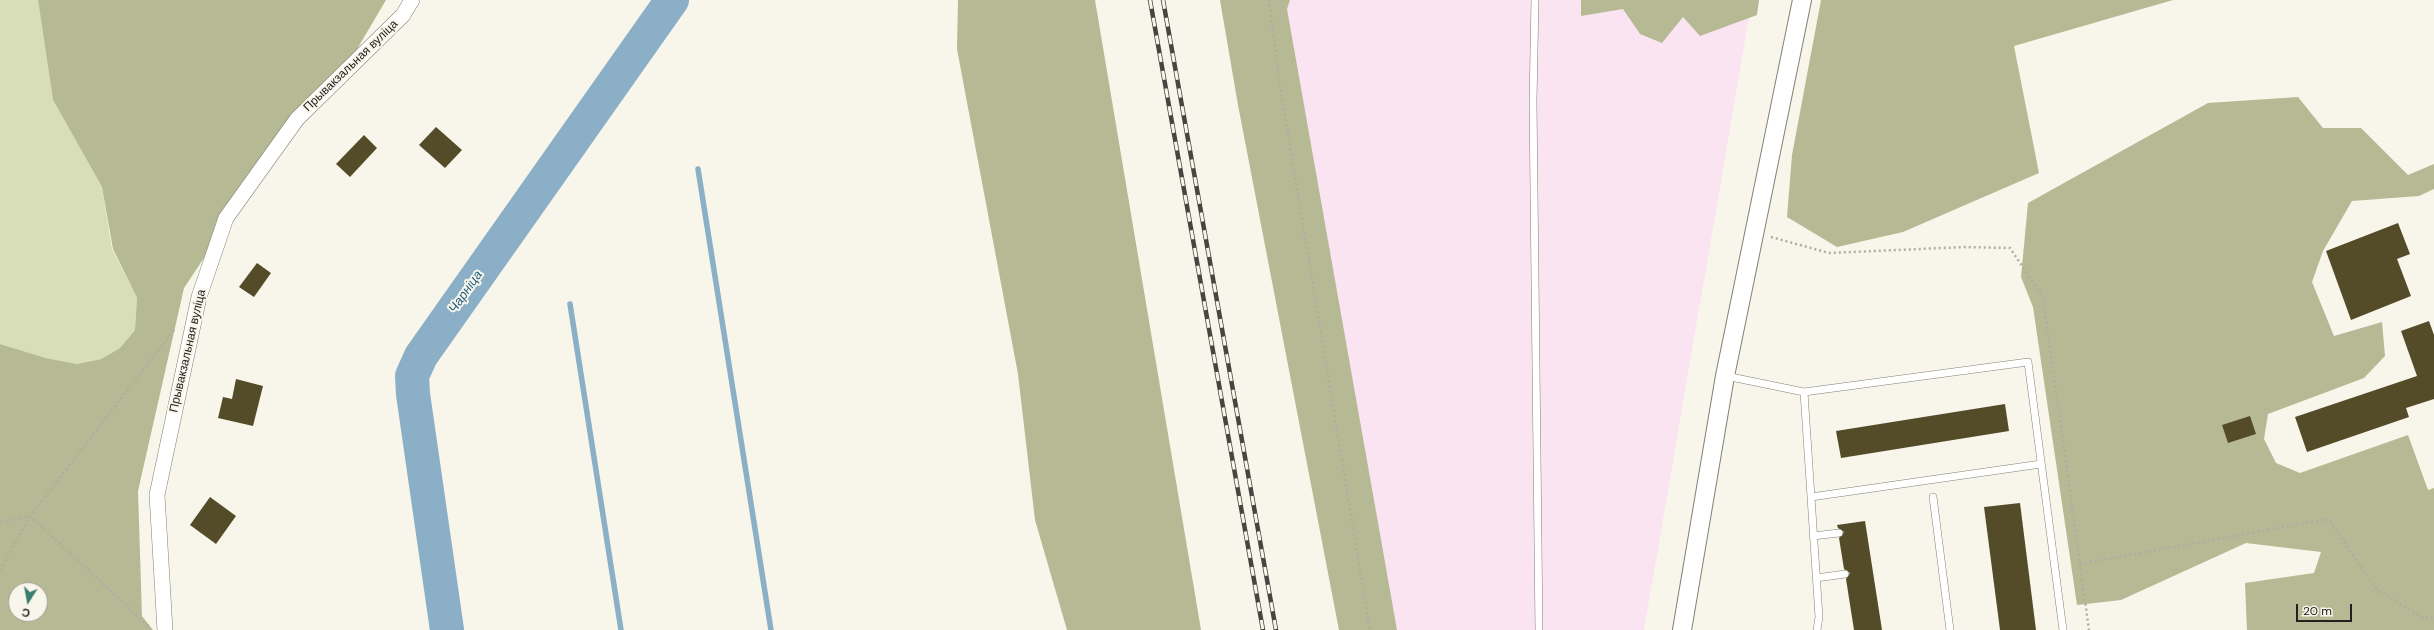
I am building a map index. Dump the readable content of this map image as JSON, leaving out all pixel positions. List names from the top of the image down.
{
  "streets": {
    "street": ["Прывакзальная вуліца"]
  },
  "water": ["Чарніца"],
  "scale_bar": "20 m",
  "north": "bottom"
}
